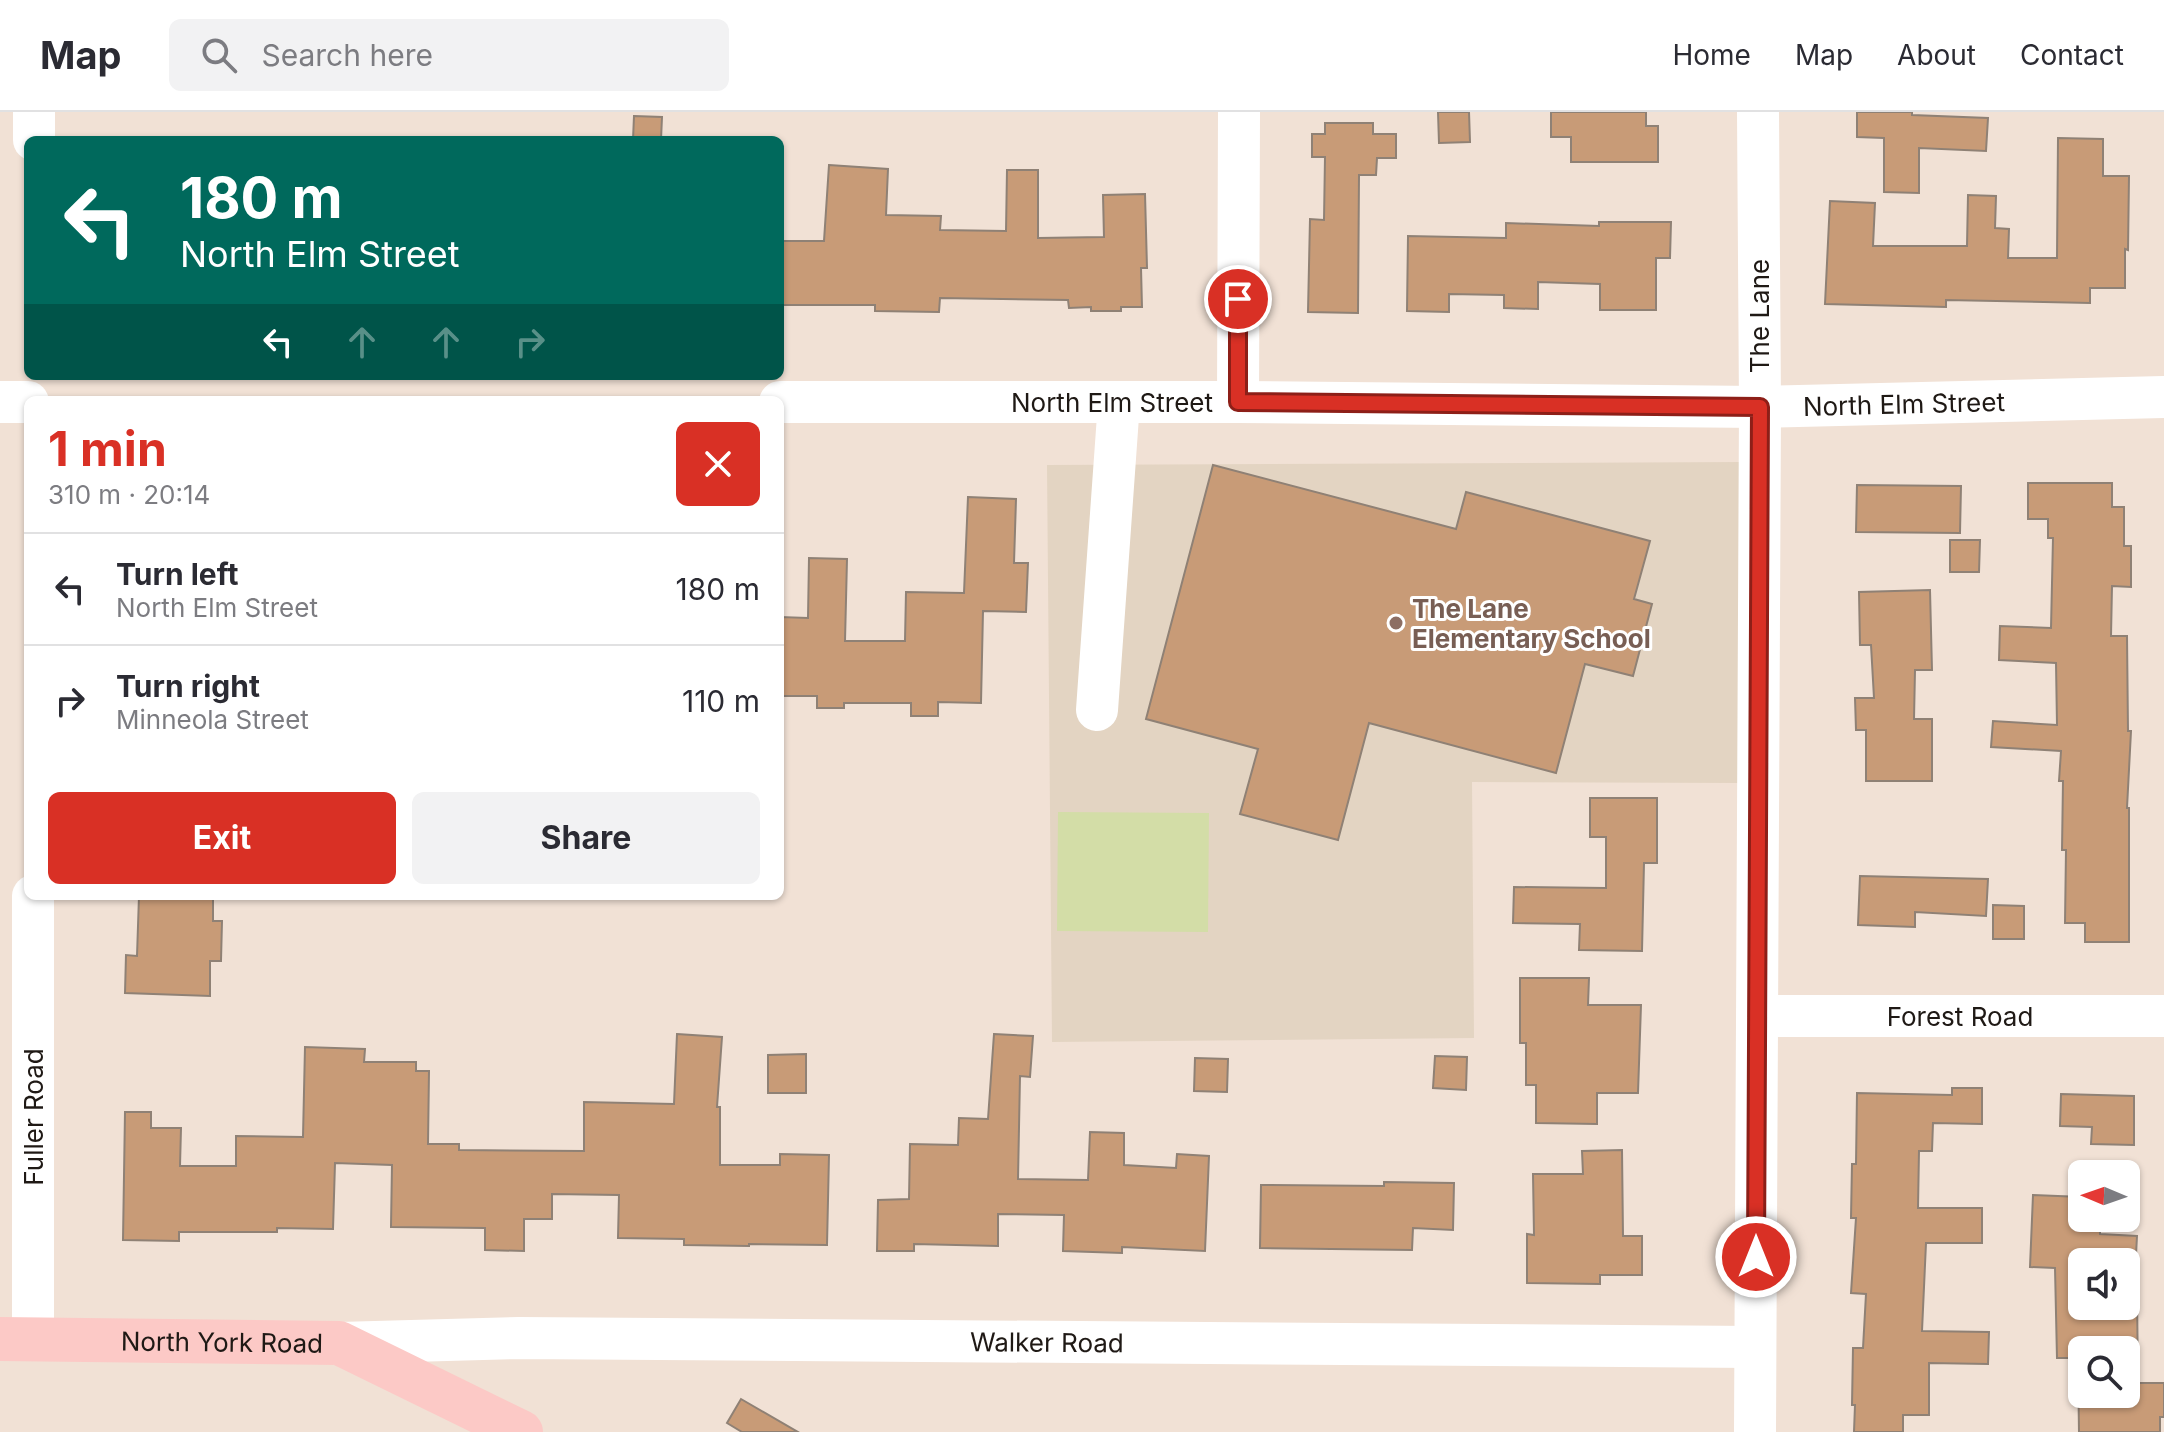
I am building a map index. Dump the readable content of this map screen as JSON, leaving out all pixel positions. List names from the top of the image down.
{
  "streets": {
    "main road": ["North York Road"],
    "street": [
      "The Lane",
      "North Elm Street",
      "Forest Road",
      "Fuller Road",
      "Walker Road"
    ]
  },
  "crossings": [
    ["The Lane", "North Elm Street"],
    ["The Lane", "Forest Road"],
    ["The Lane", "Walker Road"],
    ["Fuller Road", "North York Road"],
    ["North York Road", "Walker Road"]
  ],
  "places": ["The Lane Elementary School"],
  "north": "left",
  "page": {
    "header": "Map",
    "search": "Search here",
    "nav": [
      "Home",
      "Map",
      "About",
      "Contact"
    ],
    "turn": ["180 m", "North Elm Street"],
    "heading": ["1 min", "310 m · 20:14"],
    "list": [
      {
        "name": "Turn left",
        "note": "North Elm Street",
        "value": "180 m"
      },
      {
        "name": "Turn right",
        "note": "Minneola Street",
        "value": "110 m"
      }
    ],
    "buttons": ["Exit", "Share"]
  }
}
